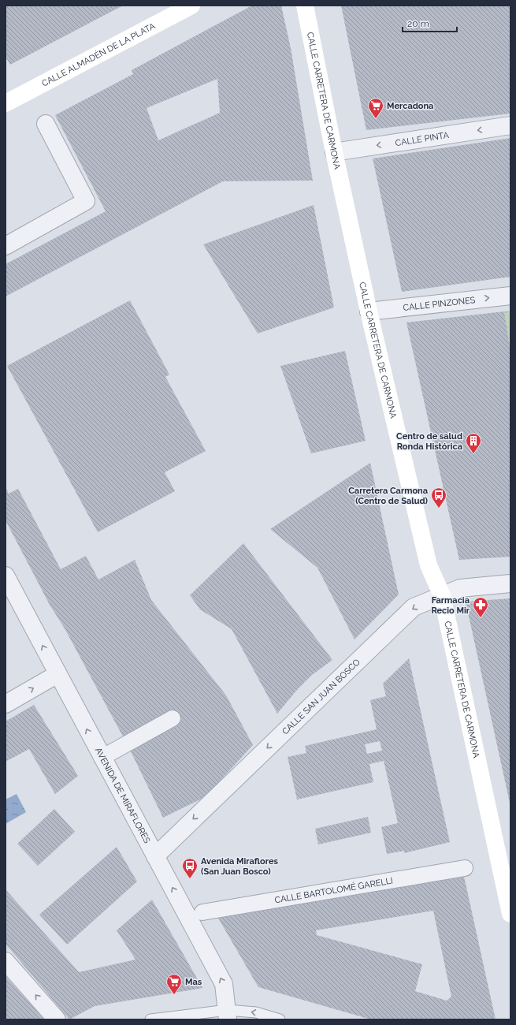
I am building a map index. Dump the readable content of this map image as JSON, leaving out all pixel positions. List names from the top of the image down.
{
  "streets": {
    "main road": ["CALLE ALMADÉN DE LA PLATA", "CALLE CARRETERA DE CARMONA"],
    "street": [
      "CALLE PINTA",
      "CALLE PINZONES",
      "CALLE SAN JUAN BOSCO",
      "AVENIDA DE MIRAFLORES",
      "CALLE BARTOLOMÉ GARELLI"
    ]
  },
  "crossings": [
    ["CALLE CARRETERA DE CARMONA", "CALLE PINTA"],
    ["CALLE CARRETERA DE CARMONA", "CALLE PINZONES"],
    ["CALLE CARRETERA DE CARMONA", "CALLE SAN JUAN BOSCO"],
    ["CALLE SAN JUAN BOSCO", "AVENIDA DE MIRAFLORES"]
  ],
  "one_way": [
    "CALLE PINTA",
    "CALLE PINZONES",
    "CALLE SAN JUAN BOSCO",
    "AVENIDA DE MIRAFLORES"
  ],
  "places": {
    "supermarket": ["Mercadona", "Mas"],
    "building": ["Centro de salud Ronda Histórica"],
    "bus stop": ["Carretera Carmona (Centro de Salud)", "Avenida Miraflores (San Juan Bosco)"],
    "pharmacy": ["Farmacia Recio Mir"]
  },
  "scale_bar": "20 m"
}
